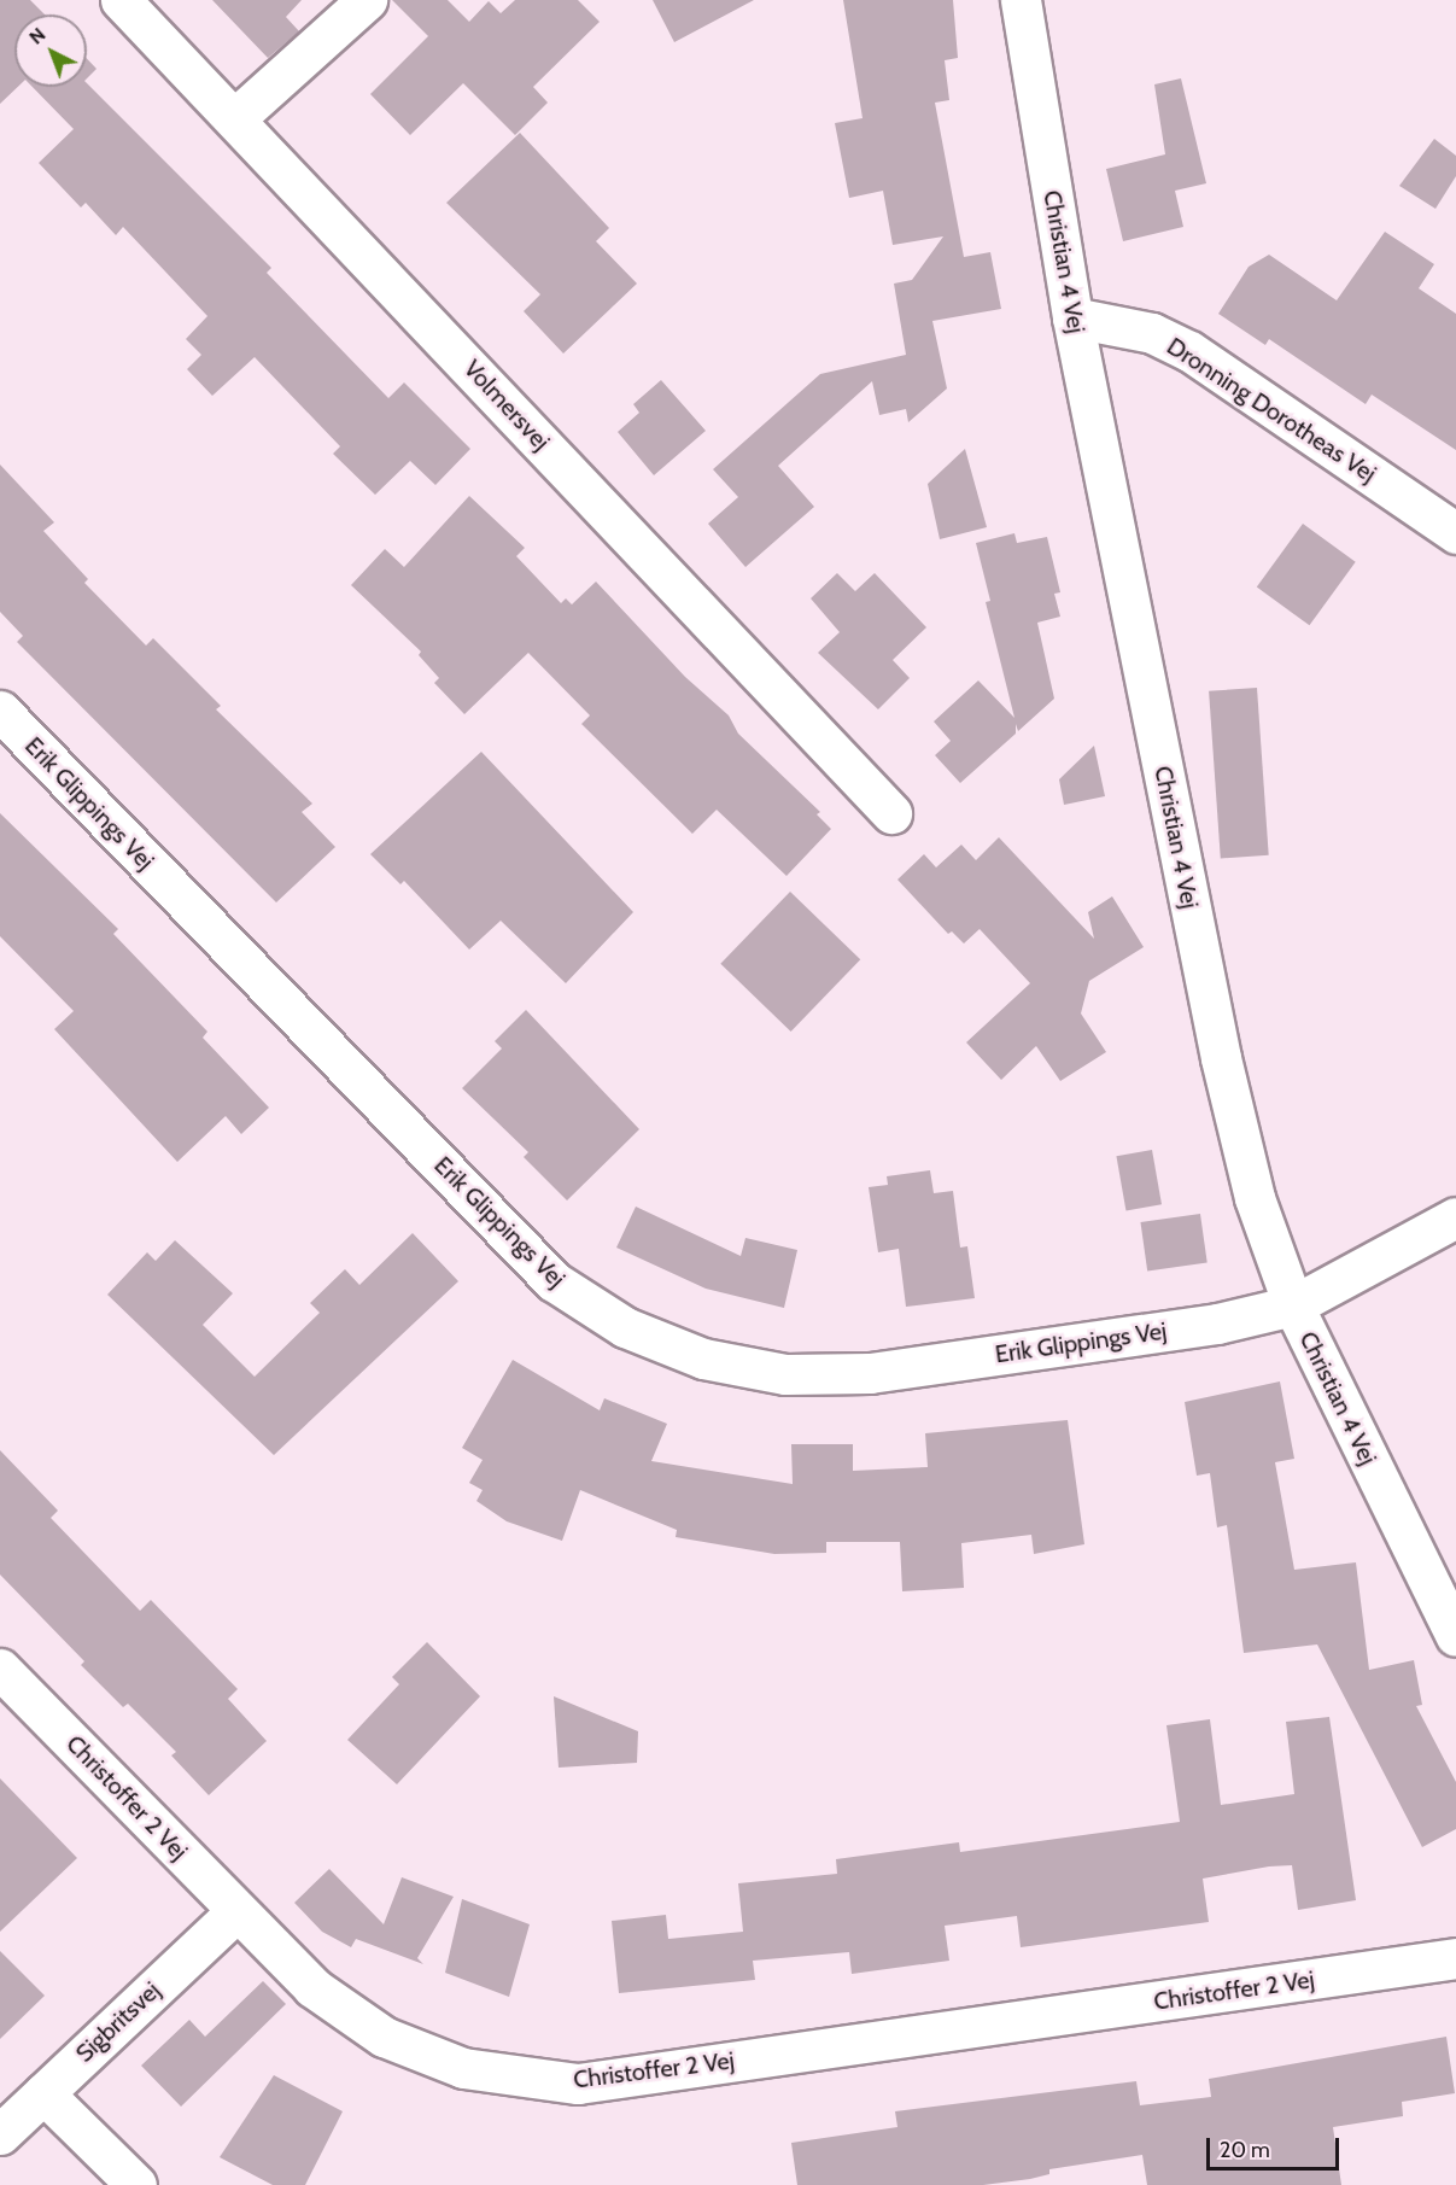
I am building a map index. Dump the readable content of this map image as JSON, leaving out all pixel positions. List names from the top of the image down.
{
  "streets": {
    "street": [
      "Christian 4 Vej",
      "Volmersvej",
      "Dronning Dorotheas Vej",
      "Erik Glippings Vej",
      "Christoffer 2 Vej",
      "Sigbritsvej"
    ]
  },
  "crossings": [
    ["Christian 4 Vej", "Dronning Dorotheas Vej"],
    ["Christian 4 Vej", "Erik Glippings Vej"],
    ["Christoffer 2 Vej", "Sigbritsvej"]
  ],
  "scale_bar": "20 m",
  "north": "top left"
}
